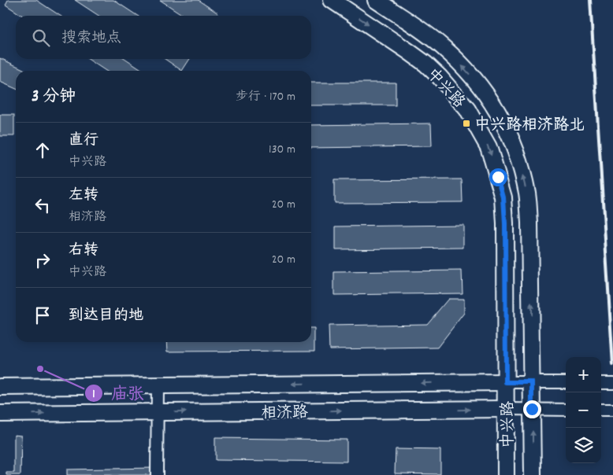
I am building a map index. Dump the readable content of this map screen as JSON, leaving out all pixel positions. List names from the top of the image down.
{
  "streets": {
    "street": ["中兴路", "相济路"]
  },
  "crossings": [
    ["中兴路", "相济路"]
  ],
  "places": {
    "transit": ["中兴路相济路北"],
    "other": ["庙张"]
  },
  "page": {
    "search": "搜索地点",
    "heading": ["3 分钟", "步行 · 170 m"],
    "list": [
      ["直行", "中兴路", "130 m"],
      ["左转", "相济路", "20 m"],
      ["右转", "中兴路", "20 m"],
      "到达目的地"
    ],
    "map_buttons": ["+", "−"]
  }
}
